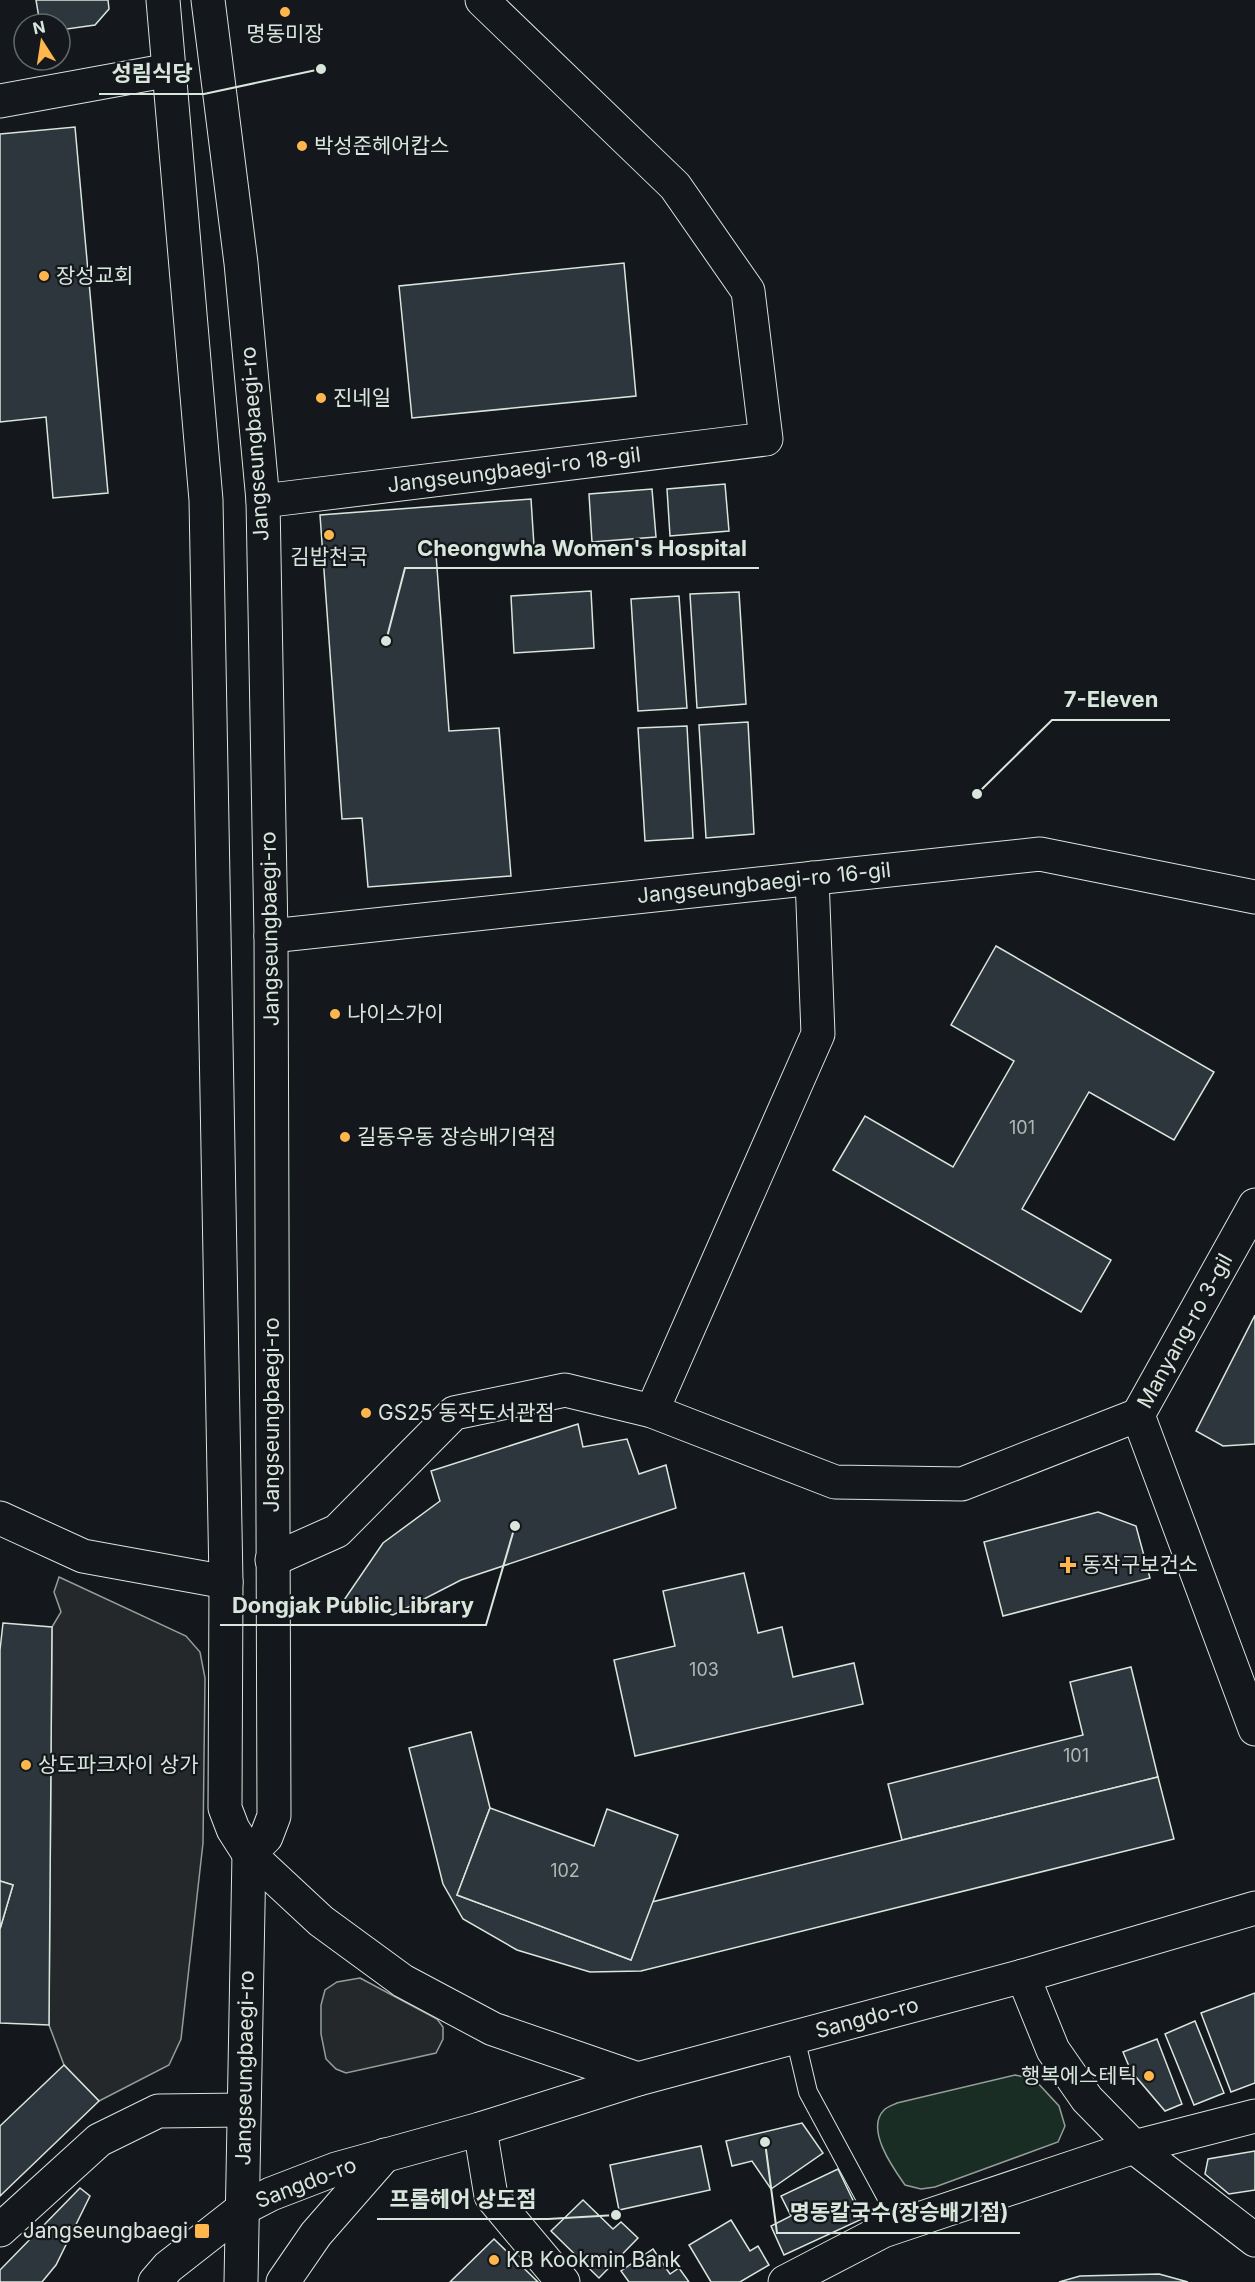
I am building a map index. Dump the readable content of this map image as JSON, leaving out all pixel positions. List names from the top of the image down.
{
  "streets": {
    "street": [
      "Jangseungbaegi-ro",
      "Jangseungbaegi-ro 18-gil",
      "Jangseungbaegi-ro 16-gil",
      "Manyang-ro 3-gil",
      "Sangdo-ro"
    ]
  },
  "crossings": [
    ["Jangseungbaegi-ro", "Jangseungbaegi-ro 18-gil"],
    ["Jangseungbaegi-ro", "Jangseungbaegi-ro 16-gil"],
    ["Jangseungbaegi-ro", "Sangdo-ro"]
  ],
  "places": {
    "other": [
      "명동미장",
      "성림식당",
      "박성준헤어캅스",
      "장성교회",
      "진네일",
      "김밥천국",
      "Cheongwha Women's Hospital",
      "7-Eleven",
      "나이스가이",
      "길동우동 장승배기역점",
      "GS25 동작도서관점",
      "Dongjak Public Library",
      "상도파크자이 상가",
      "행복에스테틱",
      "명동칼국수(장승배기점)",
      "프롬헤어 상도점",
      "KB Kookmin Bank"
    ],
    "health": ["동작구보건소"],
    "transit": ["Jangseungbaegi"]
  },
  "house_numbers": [
    "101",
    "103",
    "101",
    "102"
  ],
  "north": "top"
}
